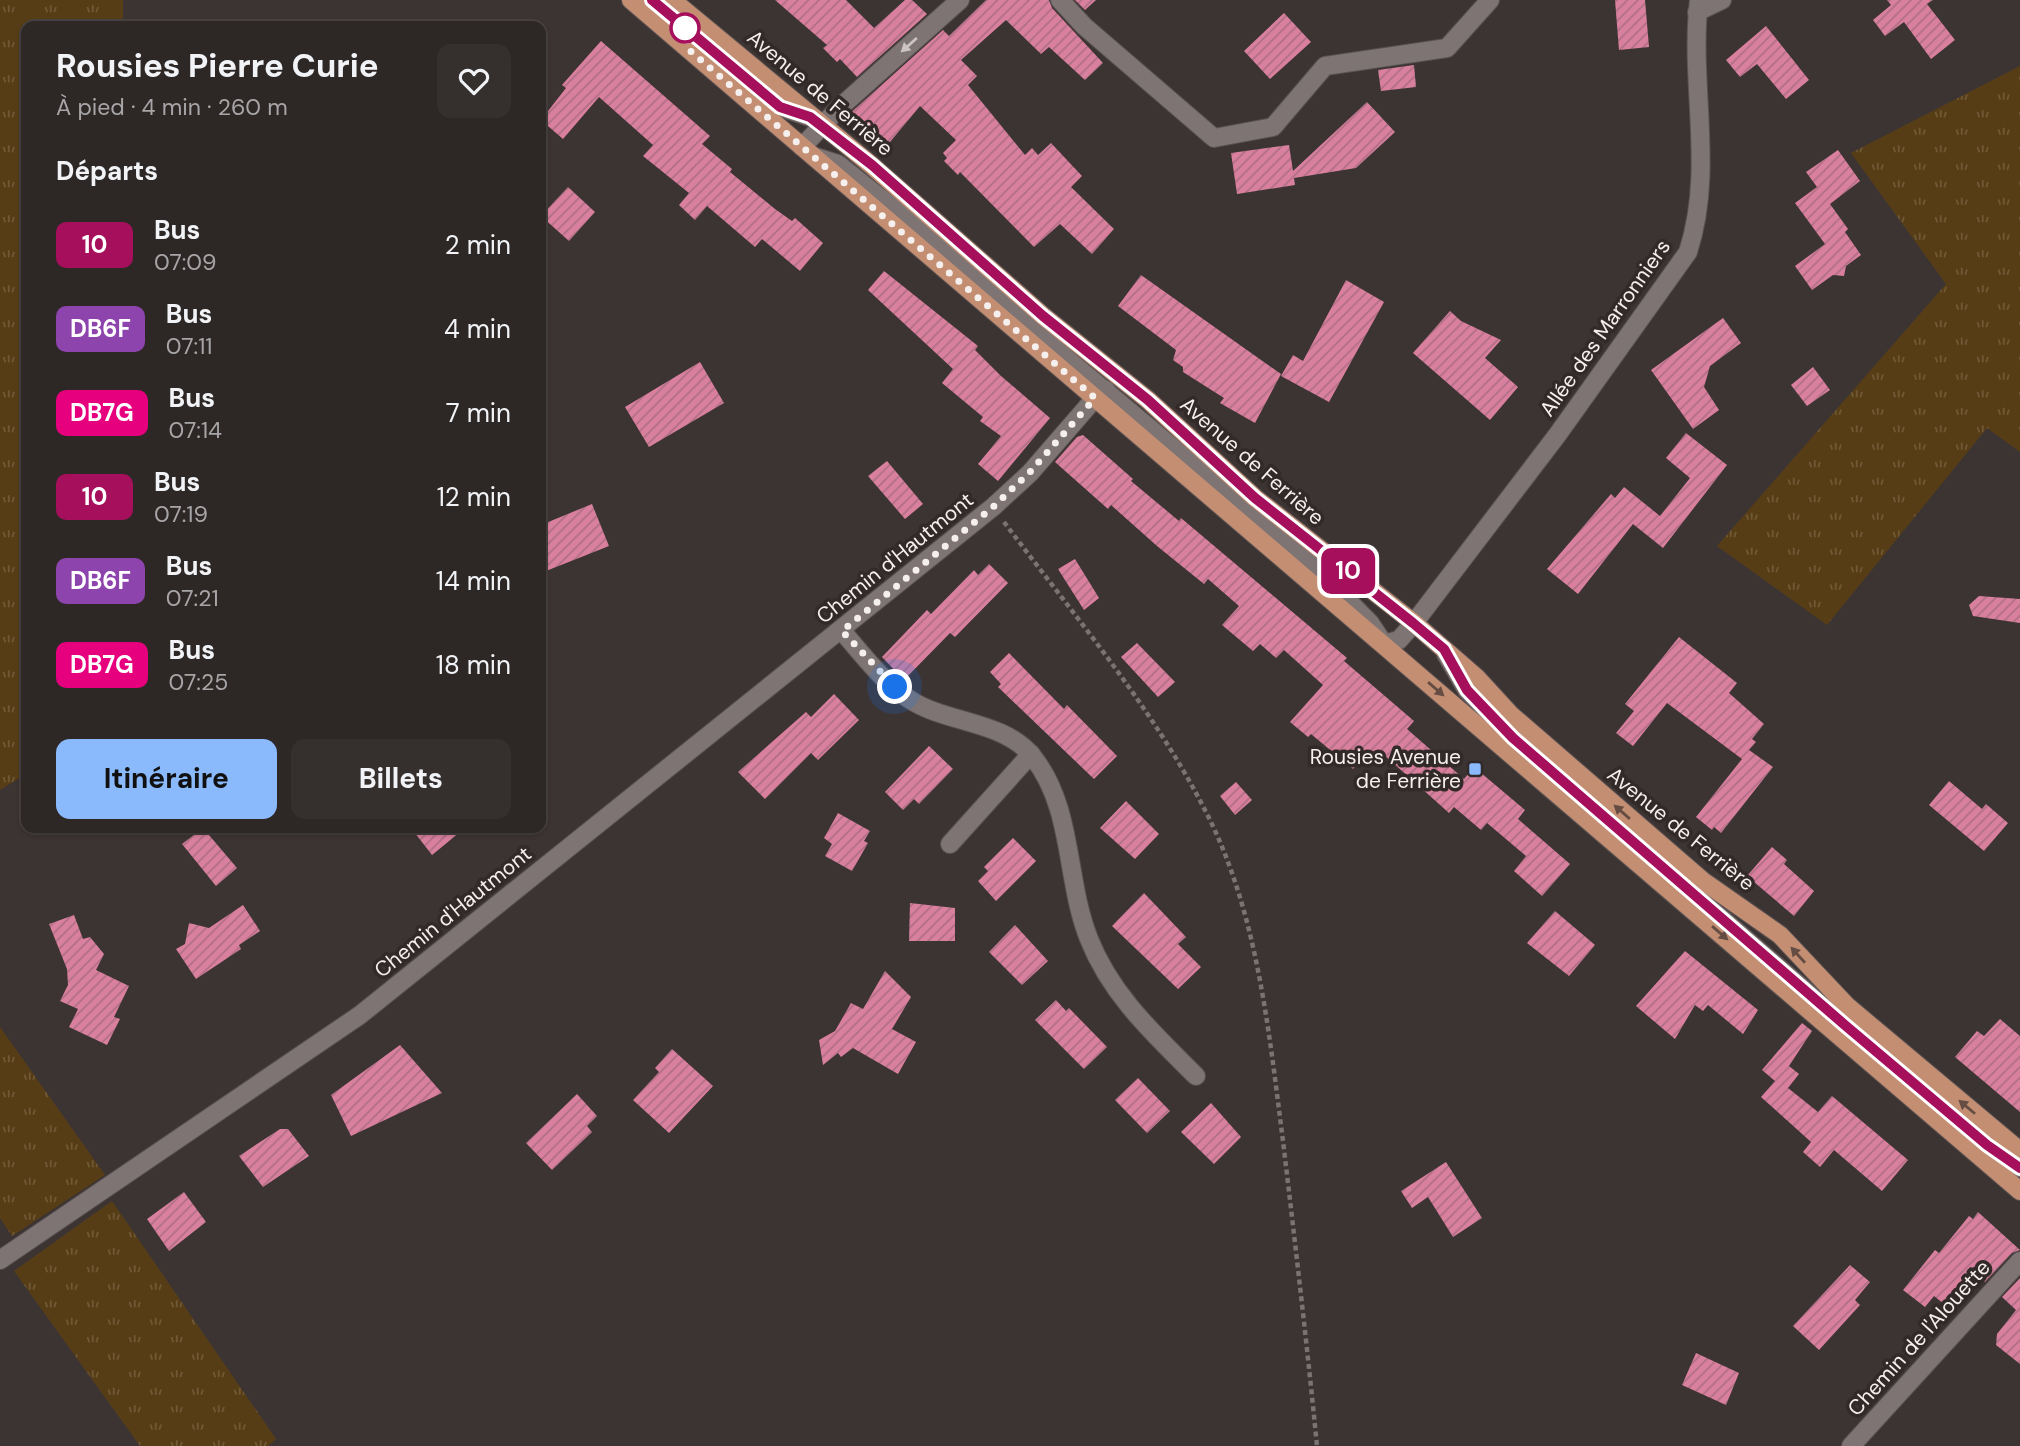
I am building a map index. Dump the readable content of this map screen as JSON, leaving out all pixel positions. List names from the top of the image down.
{
  "streets": {
    "main road": ["Avenue de Ferrière"],
    "street": ["Allée des Marronniers", "Chemin d'Hautmont", "Chemin de l'Alouette"]
  },
  "crossings": [
    ["Avenue de Ferrière", "Allée des Marronniers"]
  ],
  "places": {
    "transit": ["Rousies Avenue de Ferrière"]
  },
  "lines": ["bus line 10"],
  "page": {
    "on_map": "10",
    "heading": [
      ["Rousies Pierre Curie", "À pied · 4 min · 260 m"],
      "Départs"
    ],
    "list": [
      {
        "mark": "10",
        "name": "Bus",
        "note": "07:09",
        "value": "2 min"
      },
      {
        "mark": "DB6F",
        "name": "Bus",
        "note": "07:11",
        "value": "4 min"
      },
      {
        "mark": "DB7G",
        "name": "Bus",
        "note": "07:14",
        "value": "7 min"
      },
      {
        "mark": "10",
        "name": "Bus",
        "note": "07:19",
        "value": "12 min"
      },
      {
        "mark": "DB6F",
        "name": "Bus",
        "note": "07:21",
        "value": "14 min"
      },
      {
        "mark": "DB7G",
        "name": "Bus",
        "note": "07:25",
        "value": "18 min"
      }
    ],
    "buttons": ["Itinéraire", "Billets"]
  }
}
